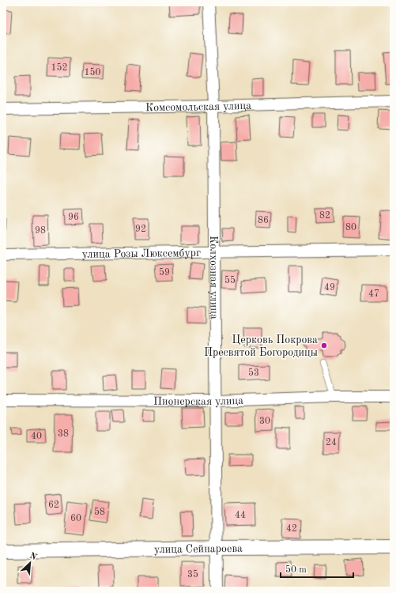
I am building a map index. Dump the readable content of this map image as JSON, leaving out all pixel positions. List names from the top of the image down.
{
  "streets": {
    "street": [
      "Комсомольская улица",
      "улица Розы Люксембург",
      "Колхозная улица",
      "Пионерская улица",
      "улица Сейнароева"
    ]
  },
  "crossings": [
    ["Комсомольская улица", "Колхозная улица"],
    ["улица Розы Люксембург", "Колхозная улица"],
    ["Колхозная улица", "Пионерская улица"],
    ["Колхозная улица", "улица Сейнароева"]
  ],
  "places": ["Церковь Покрова Пресвятой Богородицы"],
  "house_numbers": [
    "152",
    "150",
    "82",
    "96",
    "86",
    "80",
    "92",
    "98",
    "59",
    "55",
    "49",
    "47",
    "53",
    "30",
    "38",
    "40",
    "24",
    "62",
    "58",
    "44",
    "60",
    "42",
    "35"
  ],
  "scale_bar": "50 m",
  "north": "top right"
}
